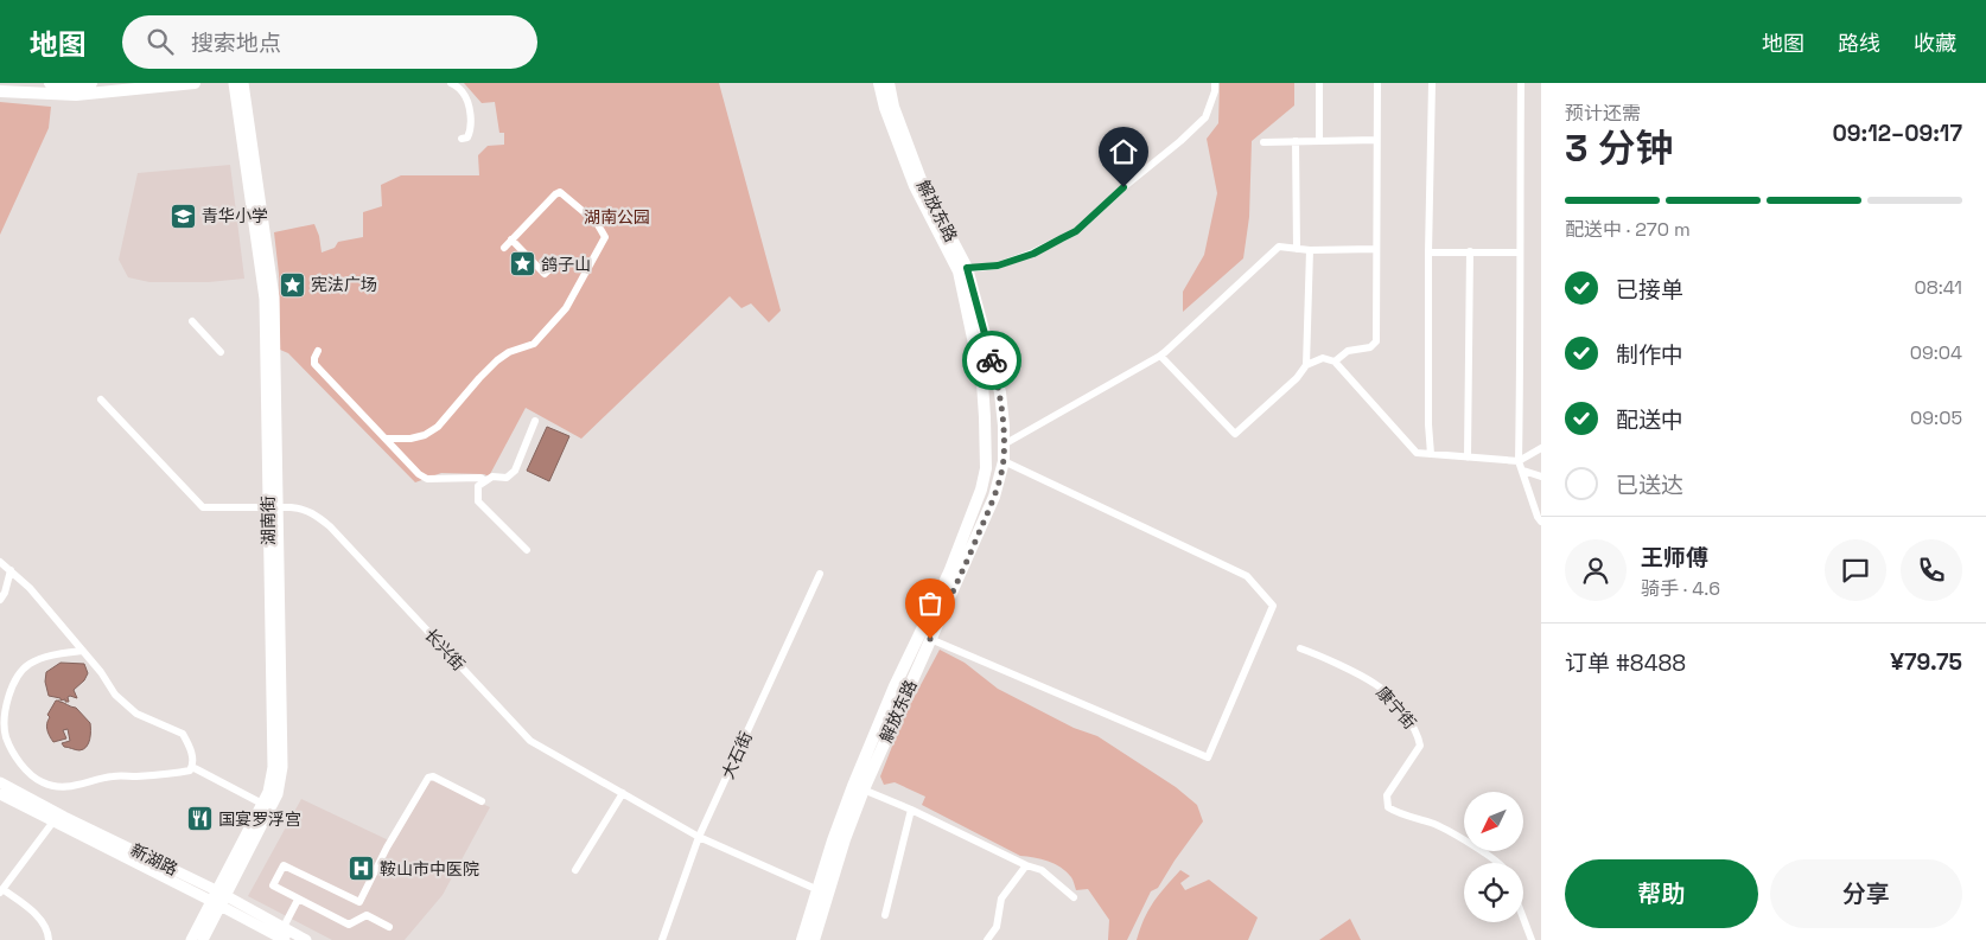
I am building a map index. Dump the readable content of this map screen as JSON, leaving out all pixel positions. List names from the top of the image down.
{
  "streets": {
    "main road": ["解放东路", "湖南街", "新湖路"],
    "street": ["长兴街", "康宁街", "大石街"]
  },
  "crossings": [
    ["解放东路", "长兴街"],
    ["湖南街", "长兴街"],
    ["湖南街", "新湖路"],
    ["长兴街", "大石街"]
  ],
  "parks": ["湖南公园"],
  "places": {
    "school or university": ["青华小学"],
    "place": ["鸽子山", "宪法广场"],
    "restaurant": ["国宴罗浮宫"],
    "hospital": ["鞍山市中医院"]
  },
  "north": "bottom left",
  "page": {
    "header": "地图",
    "search": "搜索地点",
    "nav": ["地图", "路线", "收藏"],
    "heading": ["3 分钟", "预计还需", "09:12–09:17"],
    "panel": [
      "王师傅",
      "骑手 · 4.6",
      "订单 #8488",
      "¥79.75"
    ],
    "bar": "配送中 · 270 m",
    "list": [
      ["已接单", "08:41"],
      ["制作中", "09:04"],
      ["配送中", "09:05"],
      "已送达"
    ],
    "buttons": ["帮助", "分享"]
  }
}
